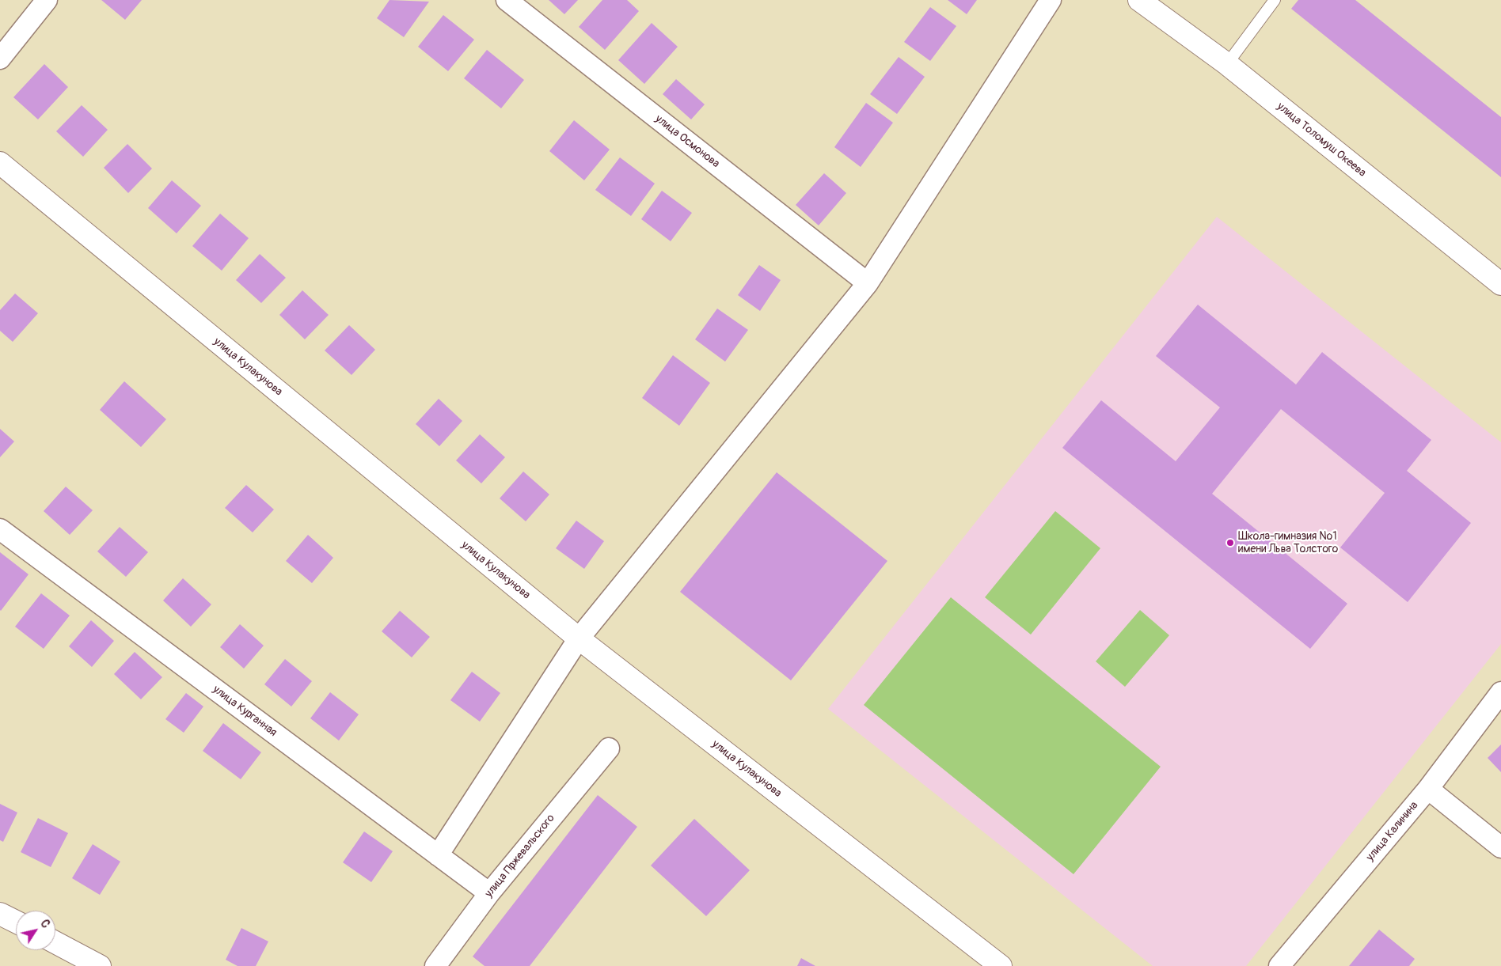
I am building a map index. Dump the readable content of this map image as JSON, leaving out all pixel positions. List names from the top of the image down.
{
  "streets": {
    "main road": ["улица Толомуш Океева", "улица Кулакунова"],
    "street": [
      "улица Осмонова",
      "улица Курганная",
      "улица Калинина",
      "улица Пржевальского"
    ]
  },
  "crossings": [
    ["улица Курганная", "улица Пржевальского"]
  ],
  "places": ["Школа-гимназия №1 имени Льва Толстого"],
  "north": "top right"
}
